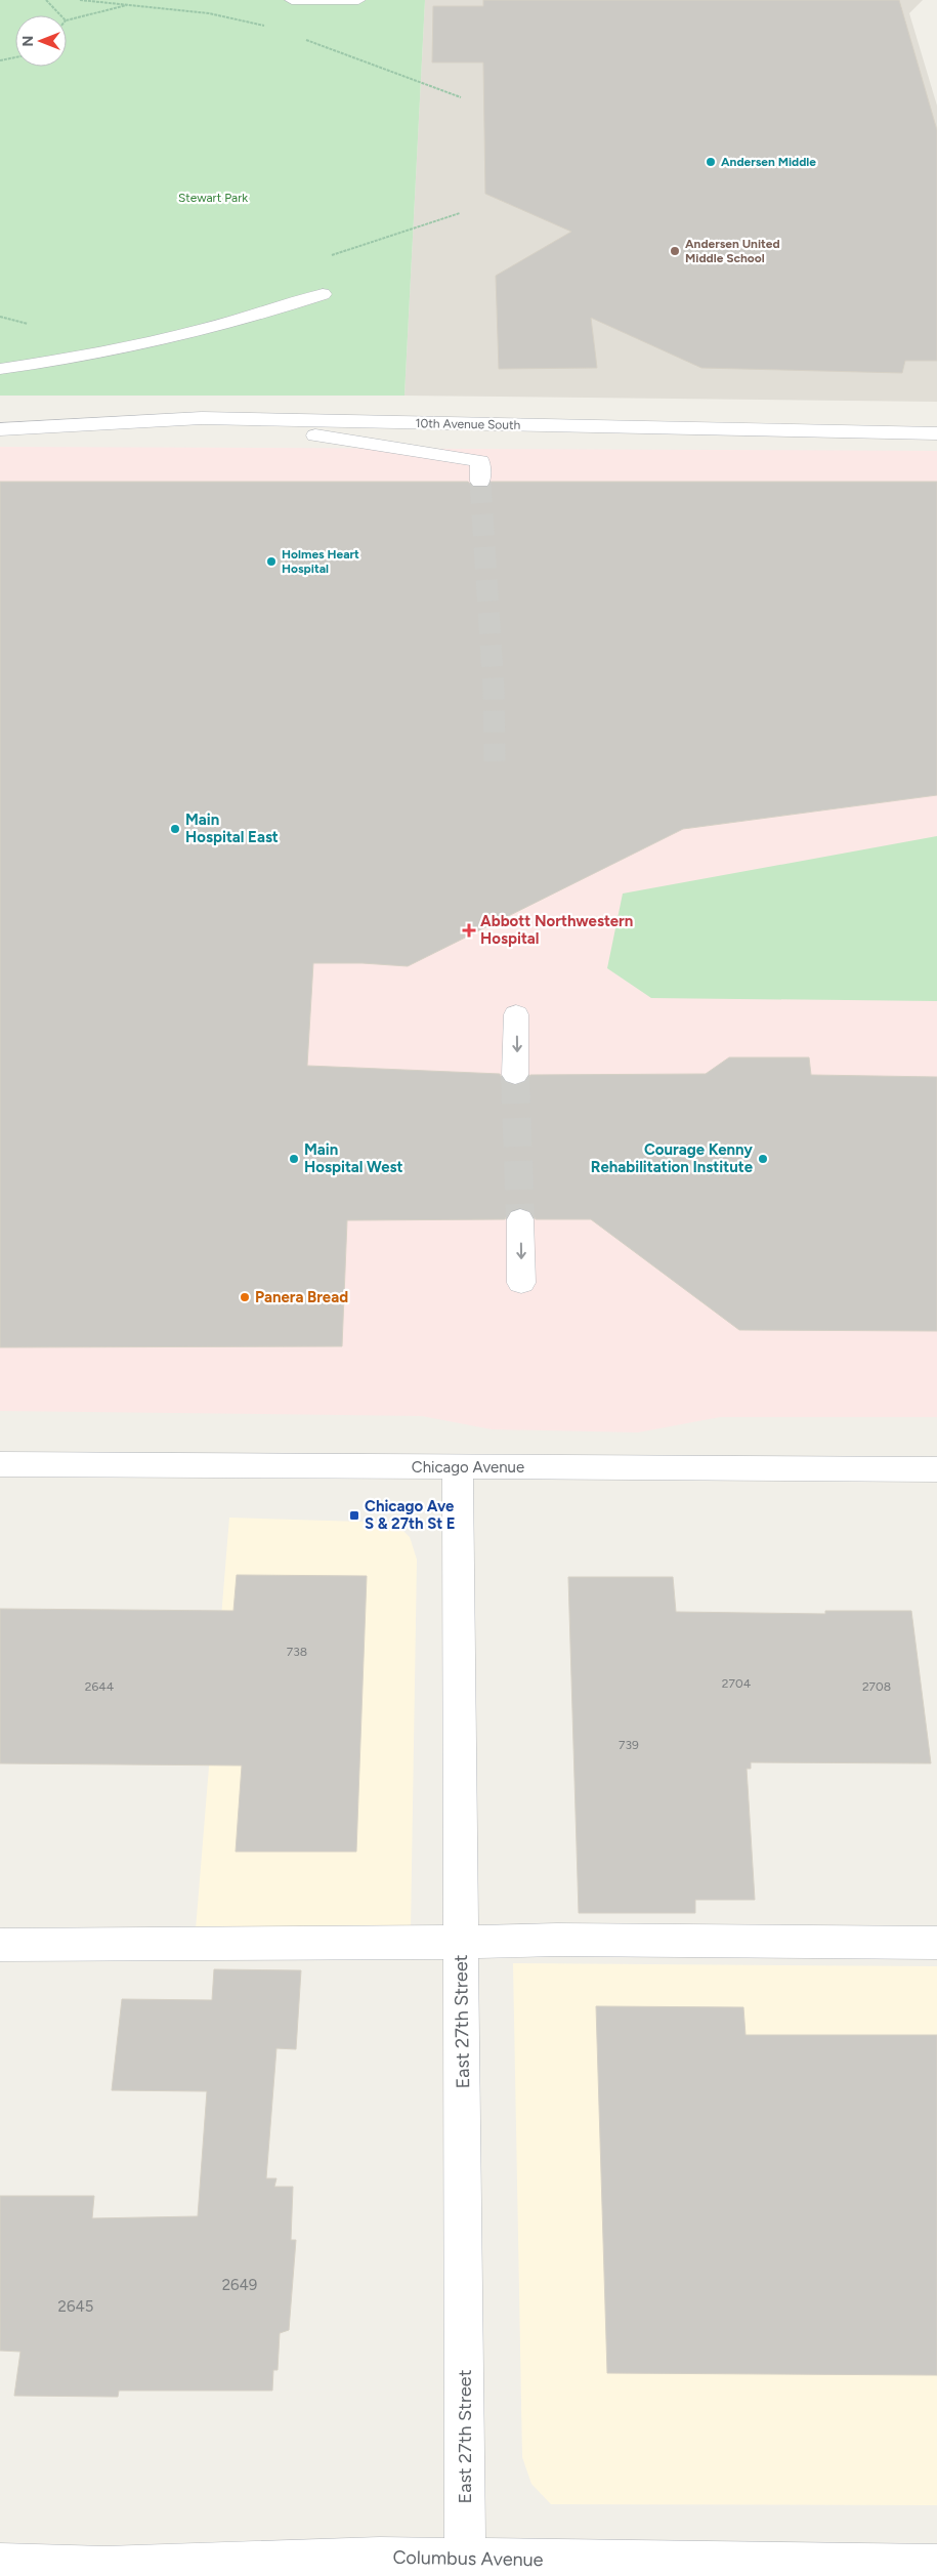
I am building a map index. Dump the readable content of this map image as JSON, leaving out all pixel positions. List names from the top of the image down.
{
  "streets": {
    "street": [
      "10th Avenue South",
      "Chicago Avenue",
      "East 27th Street",
      "Columbus Avenue"
    ]
  },
  "crossings": [
    ["Chicago Avenue", "East 27th Street"],
    ["East 27th Street", "Columbus Avenue"]
  ],
  "parks": ["Stewart Park"],
  "places": {
    "other": [
      "Andersen Middle",
      "Andersen United Middle School",
      "Holmes Heart Hospital",
      "Main Hospital East",
      "Main Hospital West",
      "Courage Kenny Rehabilitation Institute",
      "Panera Bread"
    ],
    "health": ["Abbott Northwestern Hospital"],
    "transit": ["Chicago Ave S & 27th St E"]
  },
  "house_numbers": [
    "738",
    "2704",
    "2644",
    "2708",
    "739",
    "2649",
    "2645"
  ],
  "north": "left"
}
